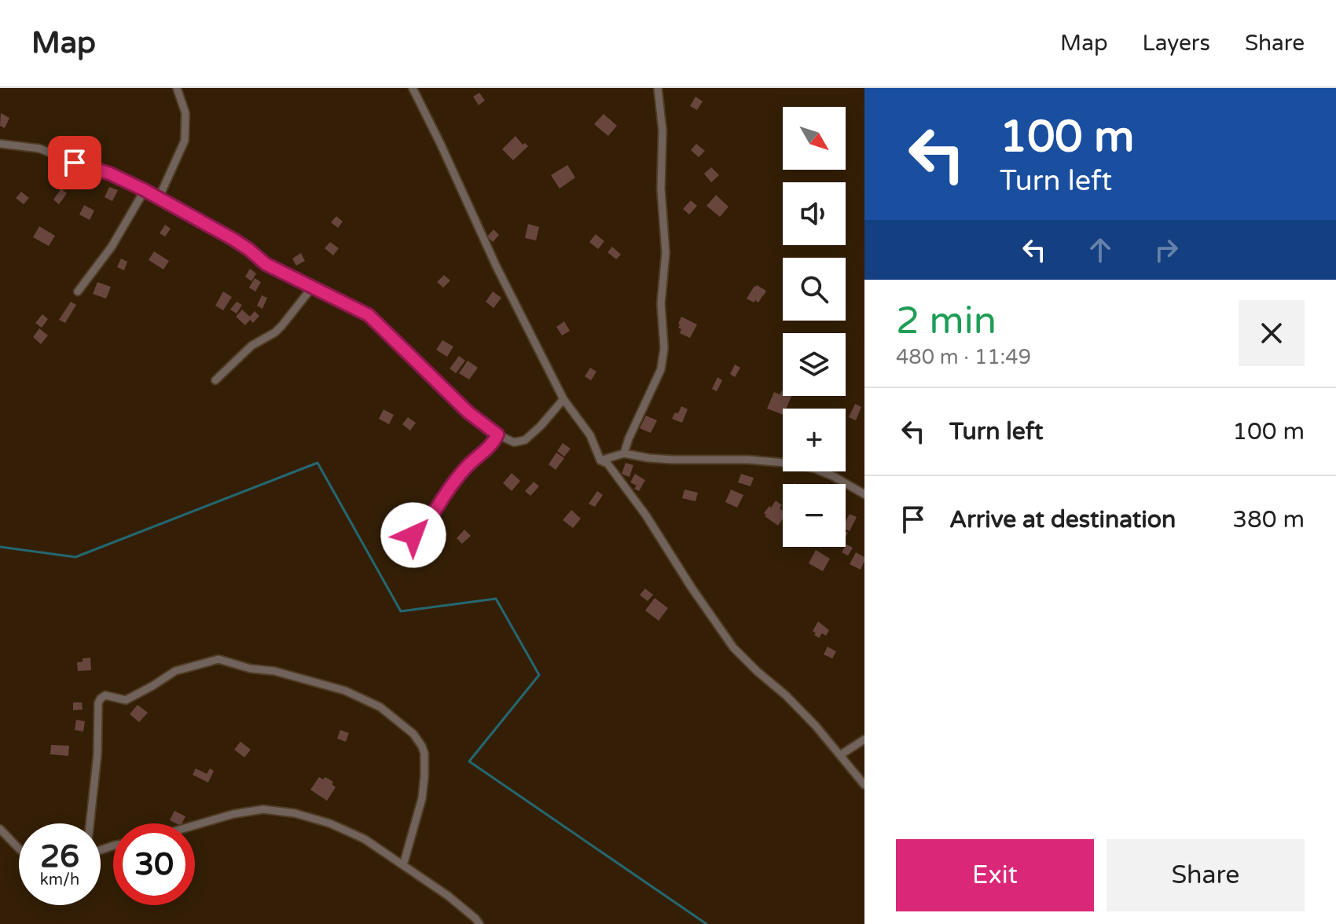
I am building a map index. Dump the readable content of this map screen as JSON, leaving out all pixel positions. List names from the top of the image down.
{
  "north": "bottom right",
  "page": {
    "header": "Map",
    "nav": ["Map", "Layers", "Share"],
    "turn": ["100 m", "Turn left"],
    "map_buttons": ["+", "−"],
    "heading": ["2 min", "480 m · 11:49"],
    "list": [
      {
        "name": "Turn left",
        "value": "100 m"
      },
      {
        "name": "Arrive at destination",
        "value": "380 m"
      }
    ],
    "speed": "26 km/h",
    "limit": "30",
    "buttons": ["Exit", "Share"]
  }
}
